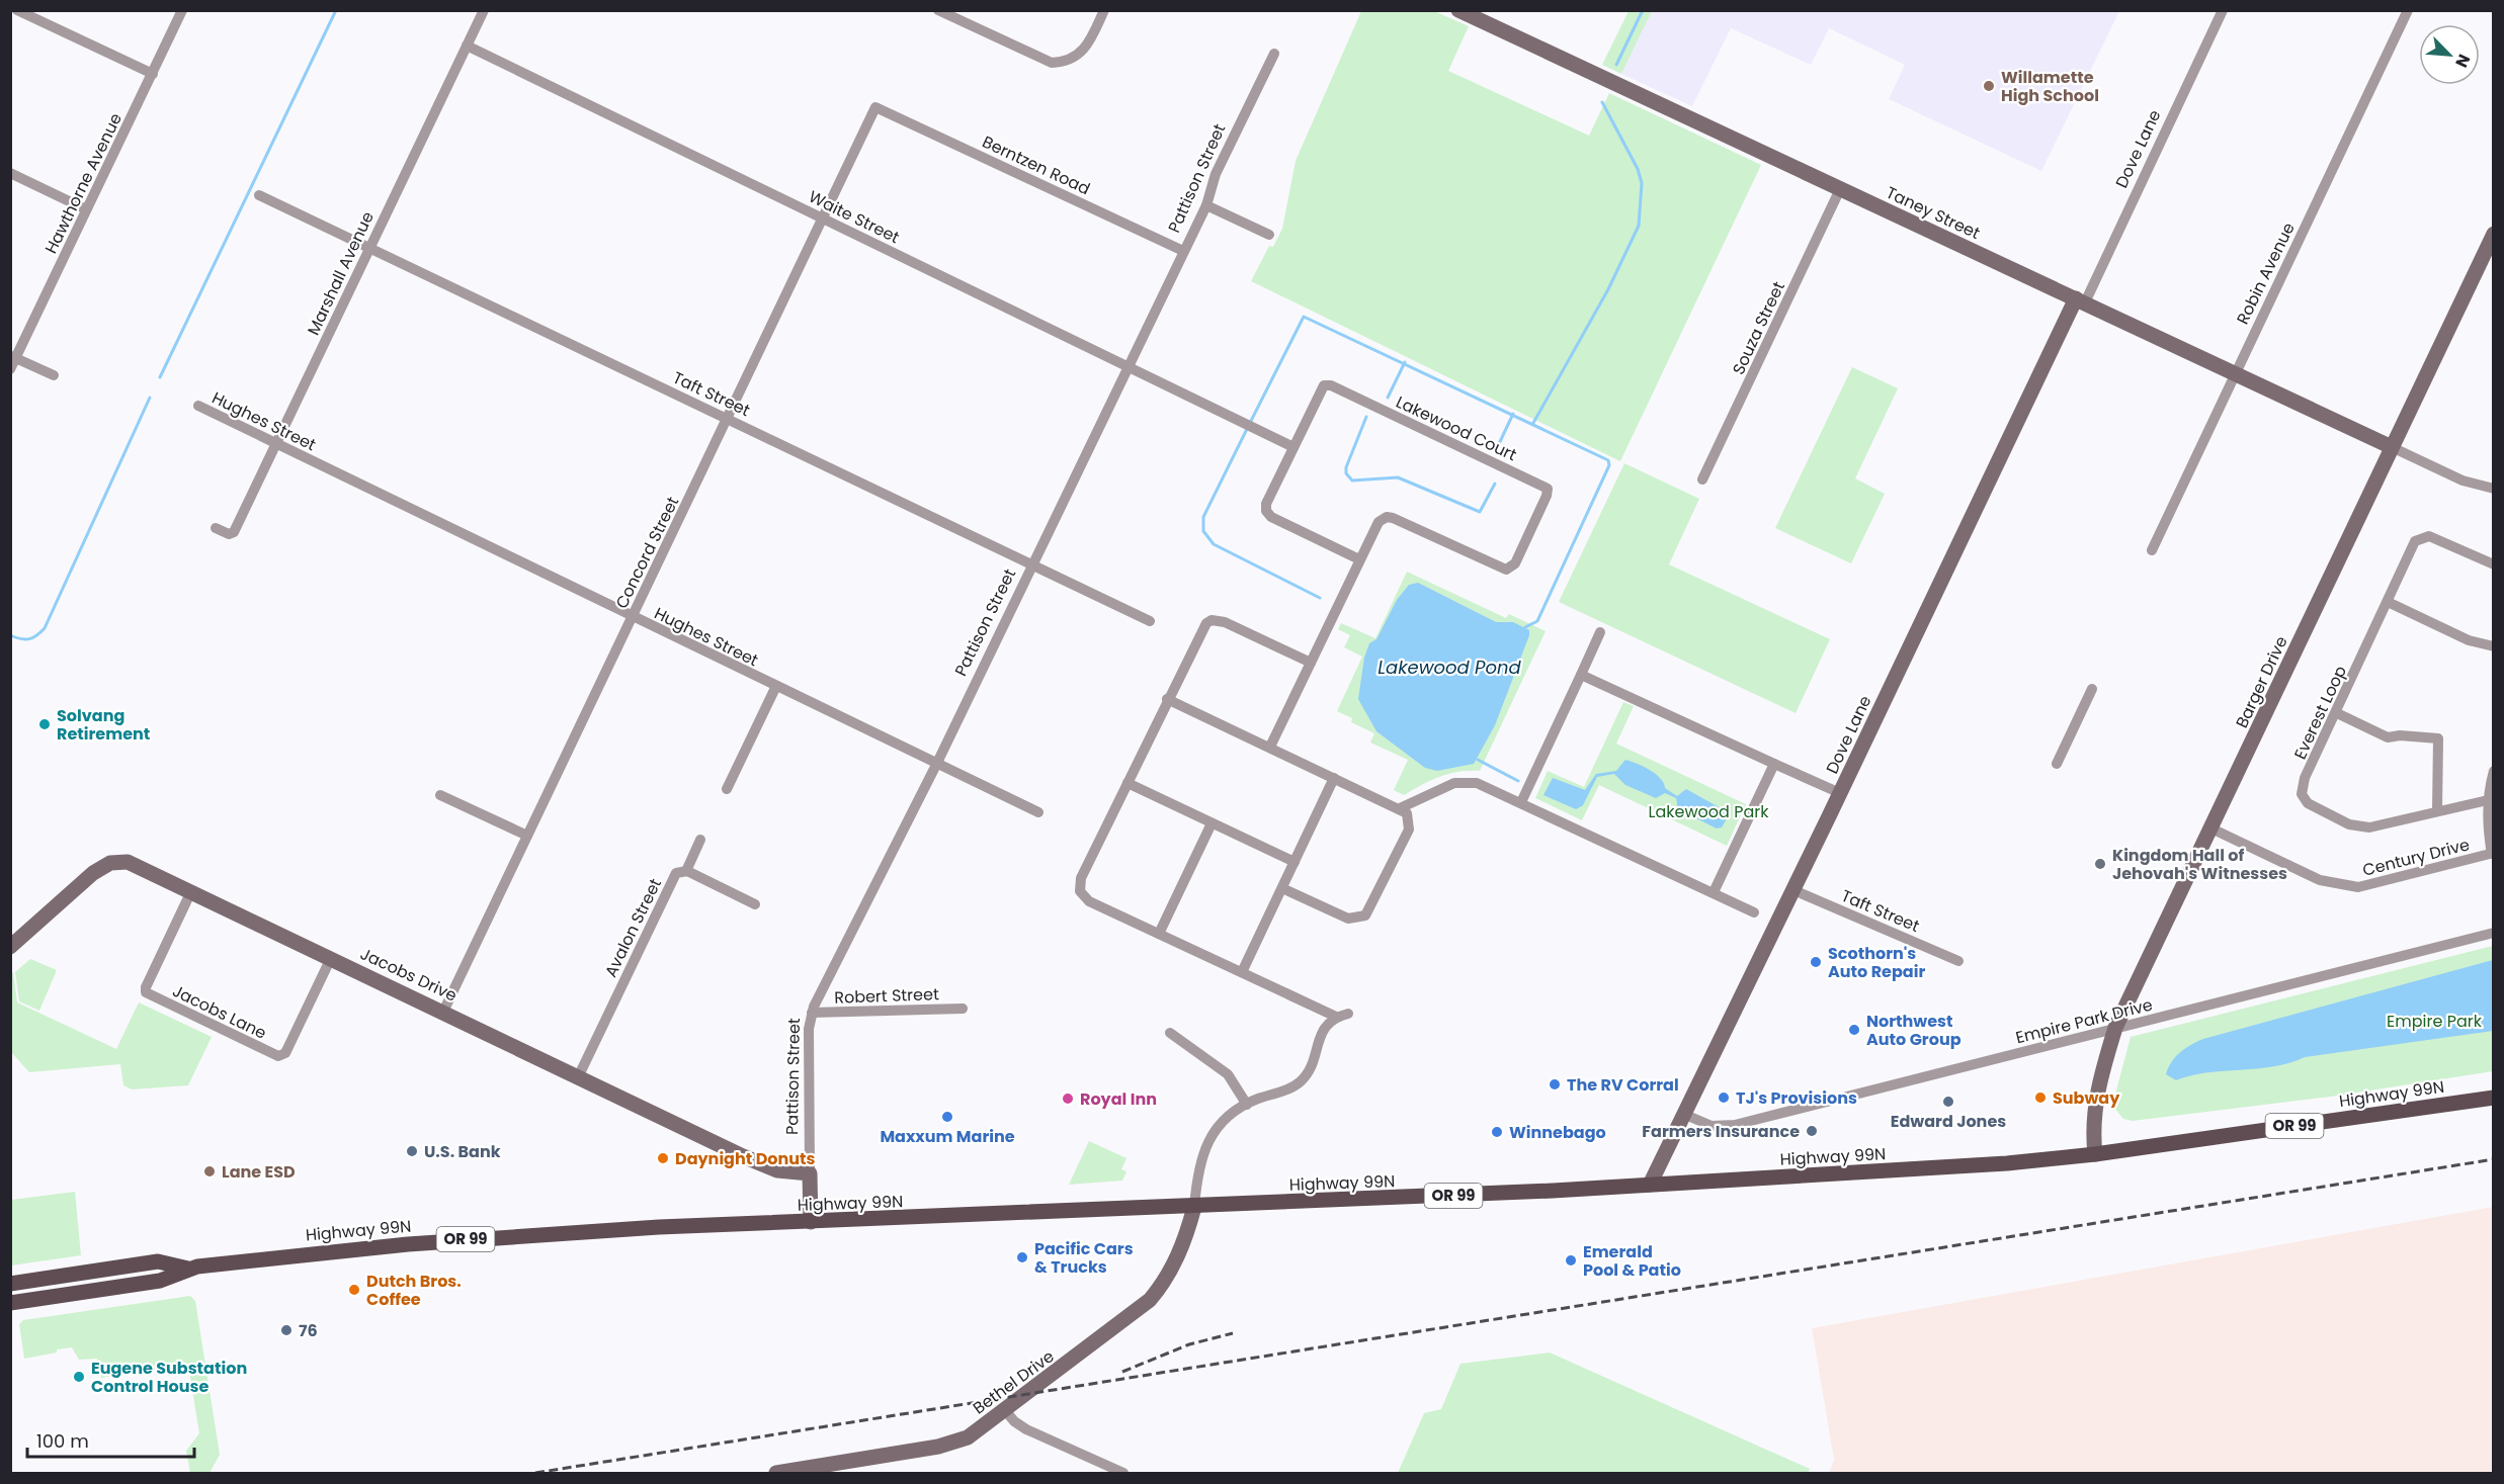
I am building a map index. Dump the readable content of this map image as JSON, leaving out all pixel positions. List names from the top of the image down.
{
  "streets": {
    "main road": ["Highway 99N", "OR 99"],
    "street": [
      "Dove Lane",
      "Berntzen Road",
      "Pattison Street",
      "Hawthorne Avenue",
      "Taney Street",
      "Waite Street",
      "Marshall Avenue",
      "Robin Avenue",
      "Souza Street",
      "Taft Street",
      "Hughes Street",
      "Lakewood Court",
      "Concord Street",
      "Barger Drive",
      "Everest Loop",
      "Century Drive",
      "Avalon Street",
      "Jacobs Drive",
      "Robert Street",
      "Jacobs Lane",
      "Empire Park Drive",
      "Bethel Drive"
    ]
  },
  "crossings": [
    ["Dove Lane", "Taney Street"],
    ["Dove Lane", "Taft Street"],
    ["Dove Lane", "Empire Park Drive"],
    ["Dove Lane", "Highway 99N"],
    ["Berntzen Road", "Pattison Street"],
    ["Berntzen Road", "Concord Street"],
    ["Pattison Street", "Waite Street"],
    ["Pattison Street", "Taft Street"],
    ["Pattison Street", "Hughes Street"],
    ["Pattison Street", "Jacobs Drive"],
    ["Pattison Street", "Robert Street"],
    ["Pattison Street", "Highway 99N"],
    ["Taney Street", "Robin Avenue"],
    ["Taney Street", "Souza Street"],
    ["Taney Street", "Barger Drive"],
    ["Waite Street", "Marshall Avenue"],
    ["Waite Street", "Lakewood Court"],
    ["Waite Street", "Concord Street"],
    ["Marshall Avenue", "Taft Street"],
    ["Marshall Avenue", "Hughes Street"],
    ["Taft Street", "Concord Street"],
    ["Hughes Street", "Concord Street"],
    ["Concord Street", "Jacobs Drive"],
    ["Barger Drive", "Century Drive"],
    ["Barger Drive", "Empire Park Drive"],
    ["Barger Drive", "Highway 99N"],
    ["Avalon Street", "Jacobs Drive"],
    ["Jacobs Drive", "Jacobs Lane"],
    ["Highway 99N", "Bethel Drive"]
  ],
  "water": ["Lakewood Pond"],
  "parks": ["Lakewood Park", "Empire Park"],
  "places": [
    "Willamette High School",
    "Solvang Retirement",
    "Kingdom Hall of Jehovah's Witnesses",
    "Scothorn's Auto Repair",
    "Northwest Auto Group",
    "The RV Corral",
    "TJ's Provisions",
    "Subway",
    "Royal Inn",
    "Edward Jones",
    "Maxxum Marine",
    "Farmers Insurance",
    "Winnebago",
    "U.S. Bank",
    "Daynight Donuts",
    "Lane ESD",
    "Pacific Cars & Trucks",
    "Emerald Pool & Patio",
    "Dutch Bros. Coffee",
    "76",
    "Eugene Substation Control House"
  ],
  "scale_bar": "100 m",
  "north": "bottom right"
}
